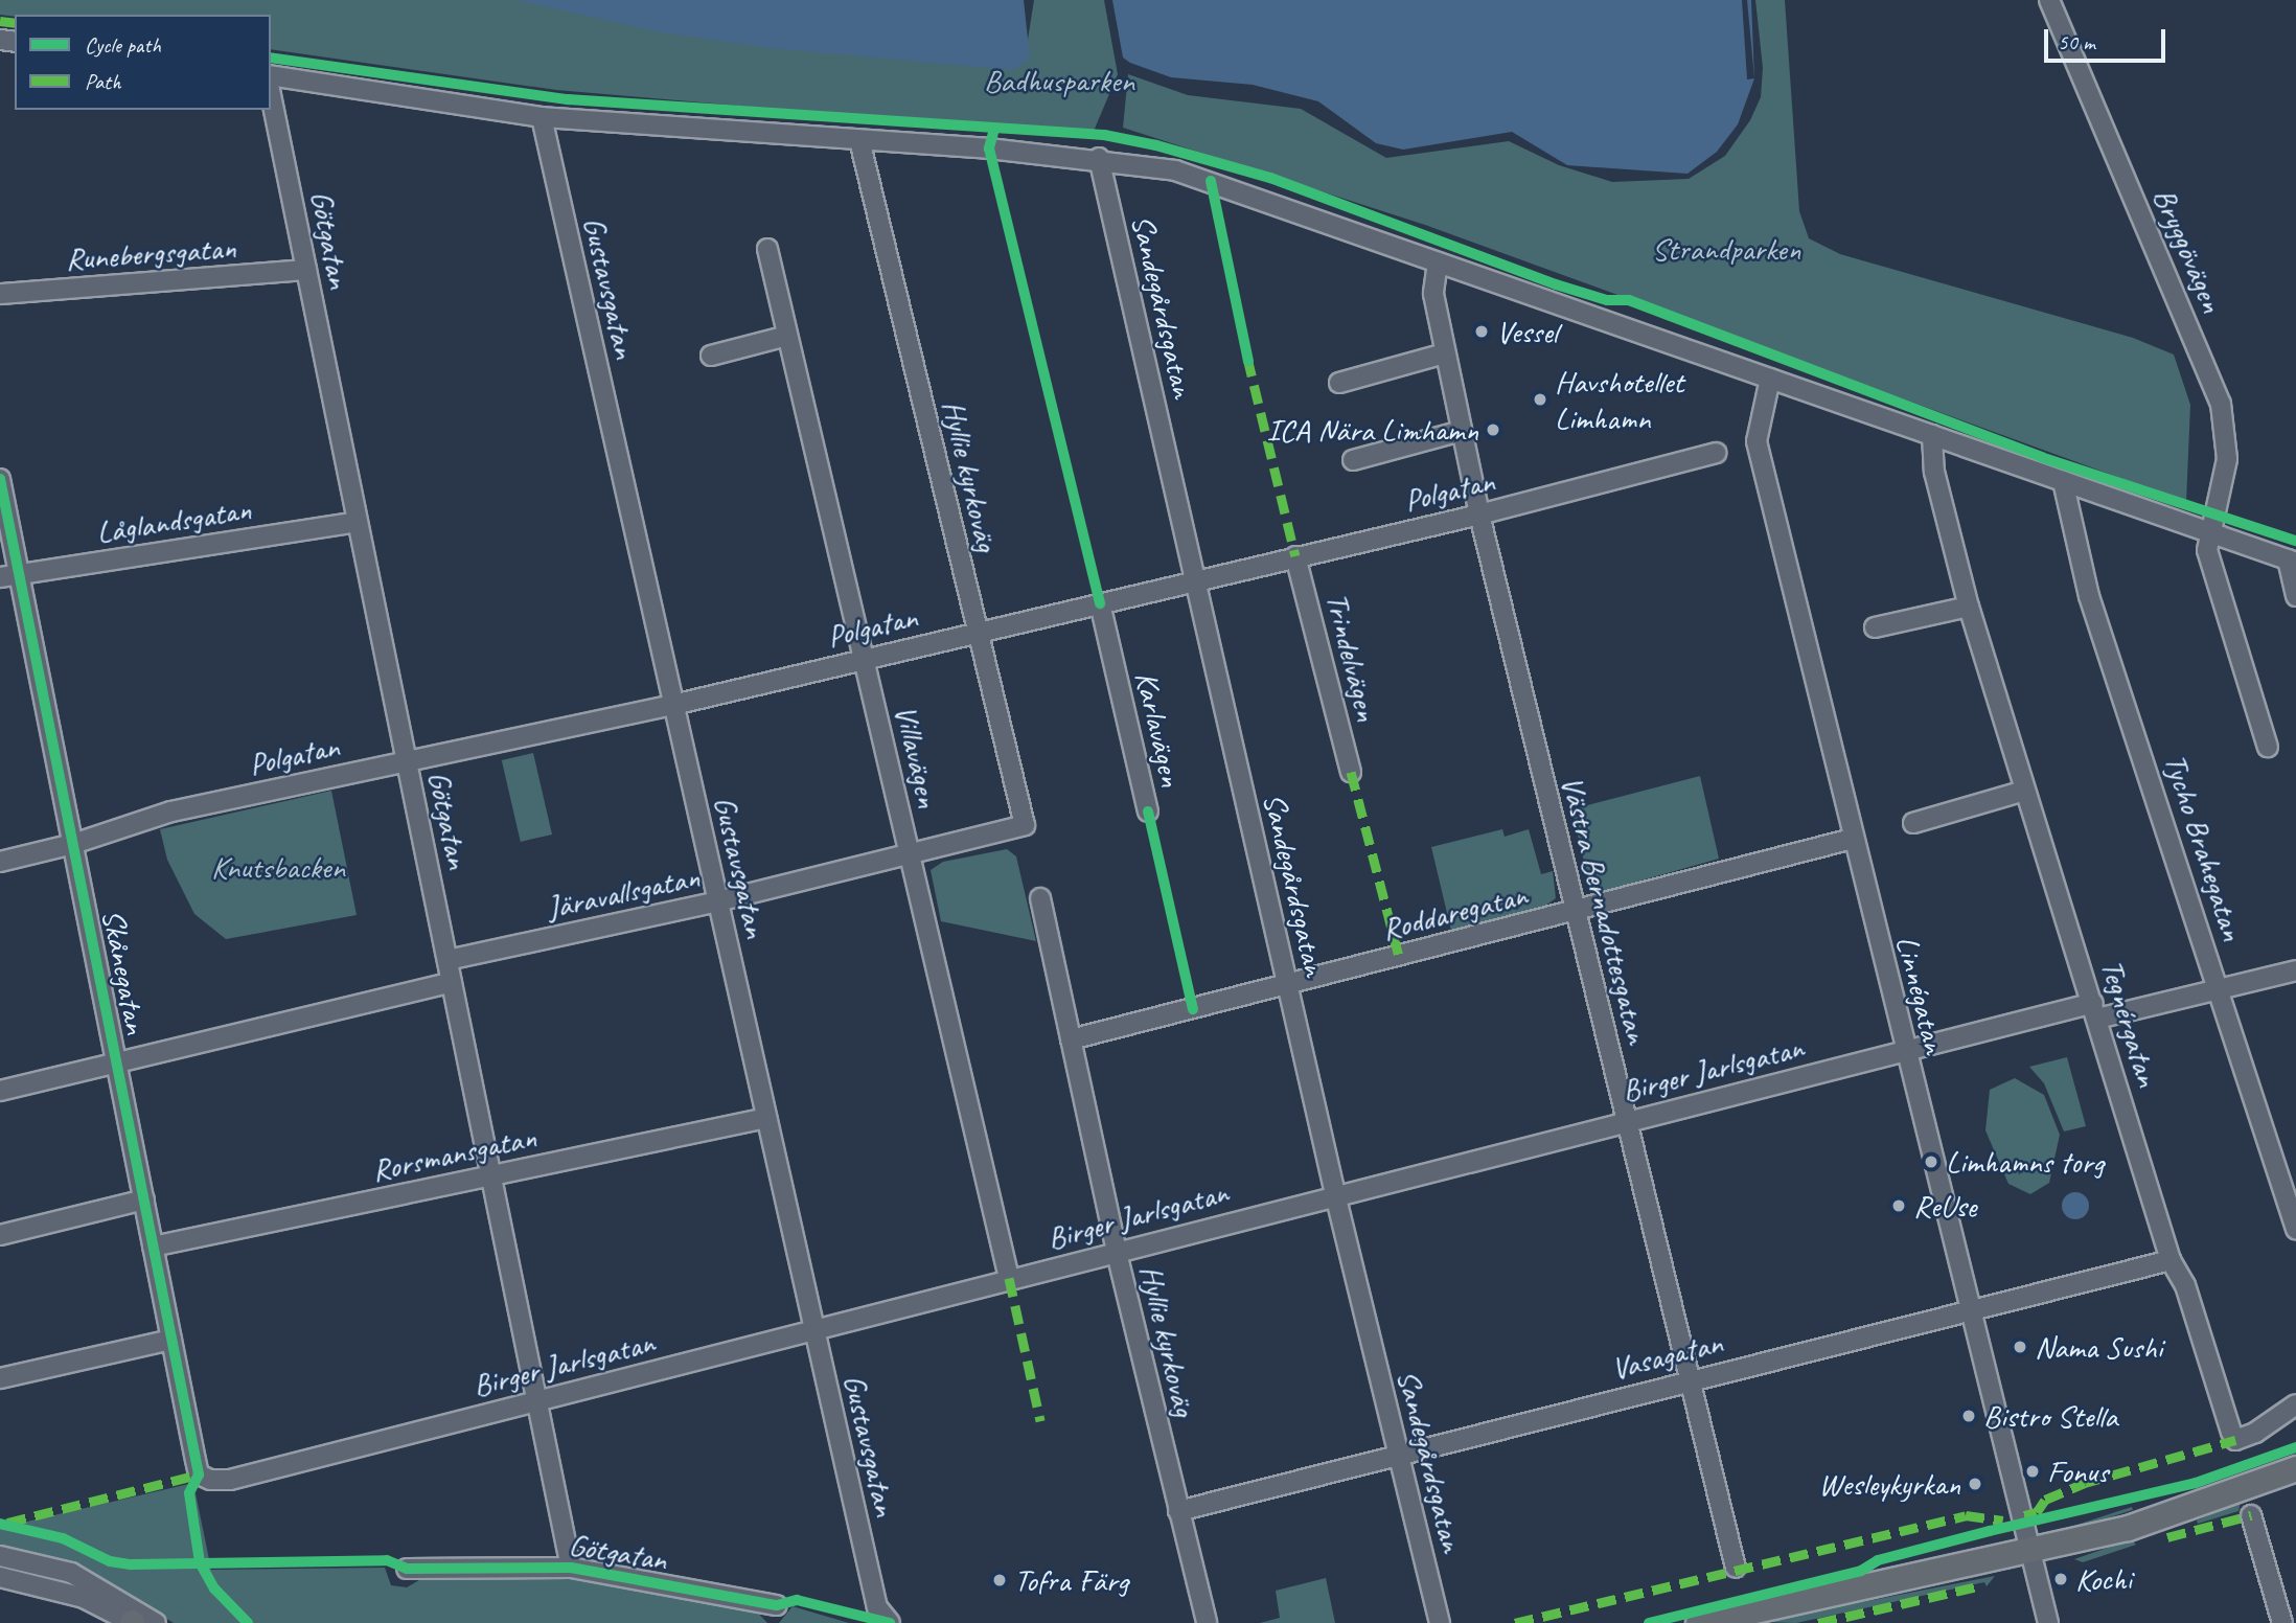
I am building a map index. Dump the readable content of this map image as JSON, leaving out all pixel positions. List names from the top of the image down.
{
  "streets": {
    "street": [
      "Götgatan",
      "Bryggövägen",
      "Runebergsgatan",
      "Gustavsgatan",
      "Sandegårdsgatan",
      "Hyllie kyrkoväg",
      "Polgatan",
      "Låglandsgatan",
      "Trindelvägen",
      "Karlavägen",
      "Villavägen",
      "Tycho Brahegatan",
      "Järavallsgatan",
      "Västra Bernadottesgatan",
      "Roddaregatan",
      "Skånegatan",
      "Linnégatan",
      "Tegnérgatan",
      "Birger Jarlsgatan",
      "Rorsmansgatan",
      "Vasagatan"
    ]
  },
  "crossings": [
    ["Götgatan", "Runebergsgatan"],
    ["Götgatan", "Polgatan"],
    ["Götgatan", "Låglandsgatan"],
    ["Götgatan", "Järavallsgatan"],
    ["Götgatan", "Birger Jarlsgatan"],
    ["Götgatan", "Rorsmansgatan"],
    ["Gustavsgatan", "Polgatan"],
    ["Gustavsgatan", "Järavallsgatan"],
    ["Gustavsgatan", "Birger Jarlsgatan"],
    ["Gustavsgatan", "Rorsmansgatan"],
    ["Sandegårdsgatan", "Polgatan"],
    ["Sandegårdsgatan", "Roddaregatan"],
    ["Sandegårdsgatan", "Birger Jarlsgatan"],
    ["Sandegårdsgatan", "Vasagatan"],
    ["Hyllie kyrkoväg", "Polgatan"],
    ["Hyllie kyrkoväg", "Järavallsgatan"],
    ["Hyllie kyrkoväg", "Roddaregatan"],
    ["Hyllie kyrkoväg", "Birger Jarlsgatan"],
    ["Hyllie kyrkoväg", "Vasagatan"],
    ["Polgatan", "Trindelvägen"],
    ["Polgatan", "Karlavägen"],
    ["Polgatan", "Villavägen"],
    ["Polgatan", "Västra Bernadottesgatan"],
    ["Polgatan", "Skånegatan"],
    ["Låglandsgatan", "Skånegatan"],
    ["Villavägen", "Järavallsgatan"],
    ["Villavägen", "Birger Jarlsgatan"],
    ["Tycho Brahegatan", "Birger Jarlsgatan"],
    ["Västra Bernadottesgatan", "Roddaregatan"],
    ["Västra Bernadottesgatan", "Birger Jarlsgatan"],
    ["Västra Bernadottesgatan", "Vasagatan"],
    ["Roddaregatan", "Linnégatan"],
    ["Skånegatan", "Birger Jarlsgatan"],
    ["Skånegatan", "Rorsmansgatan"],
    ["Linnégatan", "Birger Jarlsgatan"],
    ["Linnégatan", "Vasagatan"],
    ["Tegnérgatan", "Birger Jarlsgatan"],
    ["Tegnérgatan", "Vasagatan"]
  ],
  "parks": ["Badhusparken", "Strandparken", "Knutsbacken"],
  "places": [
    "Vessel",
    "Havshotellet Limhamn",
    "ICA Nära Limhamn",
    "Limhamns torg",
    "ReUse",
    "Nama Sushi",
    "Bistro Stella",
    "Fonus",
    "Wesleykyrkan",
    "Kochi",
    "Tofra Färg"
  ],
  "legend": ["Cycle path", "Path"],
  "scale_bar": "50 m"
}
